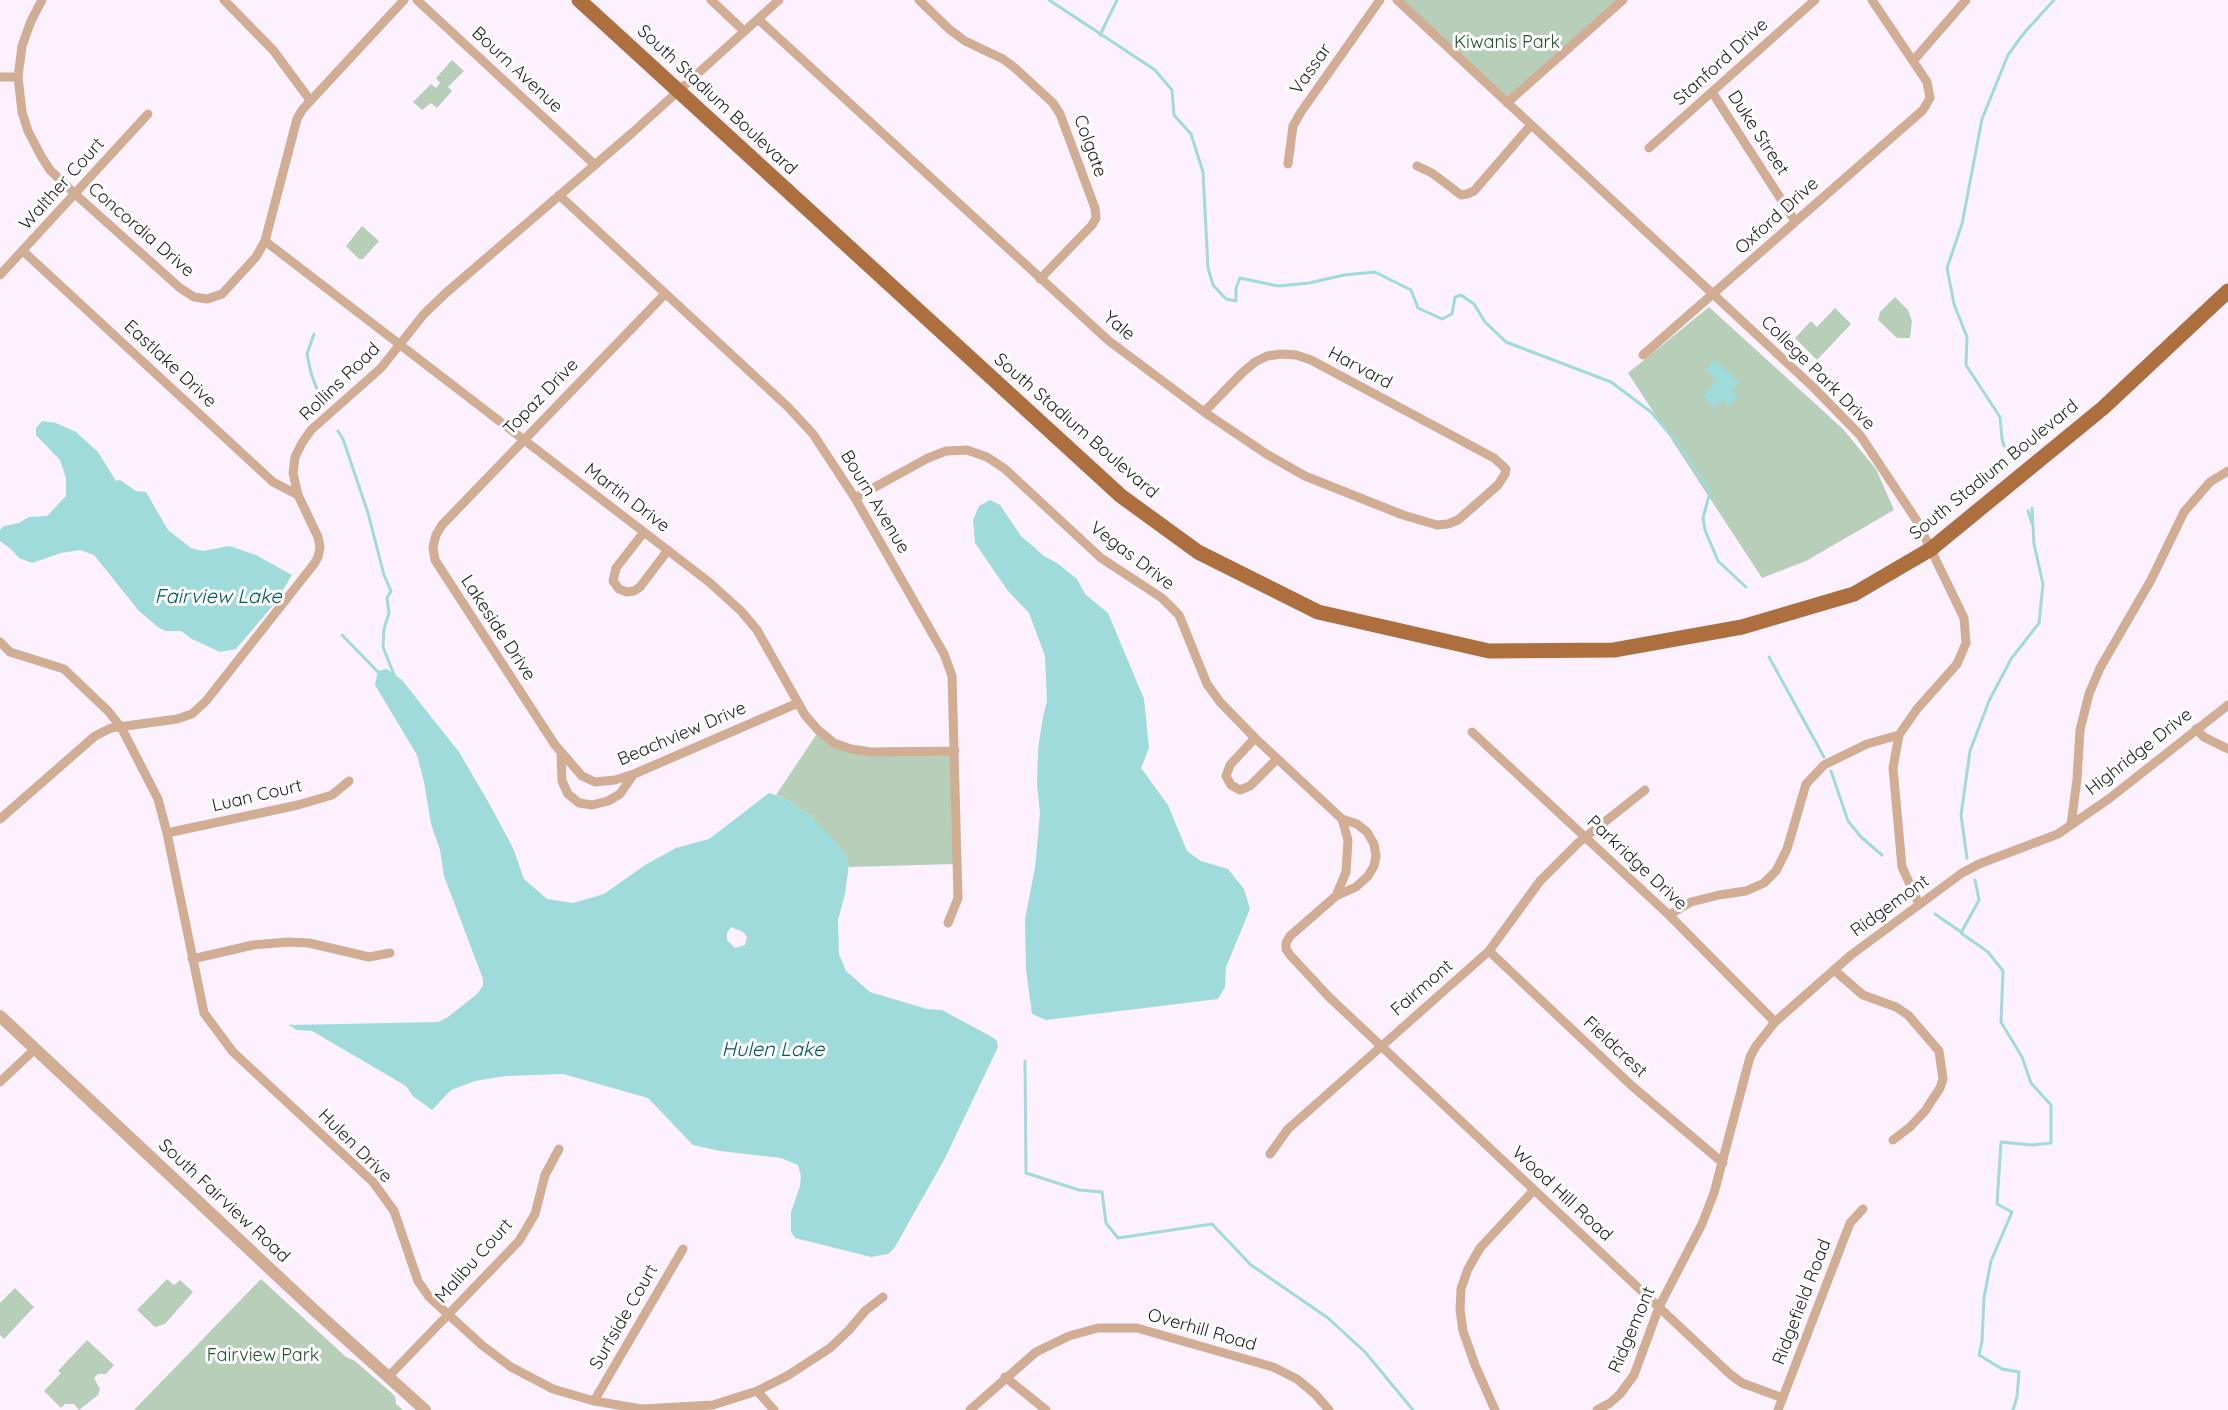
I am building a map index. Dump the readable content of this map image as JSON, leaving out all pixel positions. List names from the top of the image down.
{
  "streets": {
    "main road": ["South Stadium Boulevard"],
    "street": [
      "Stanford Drive",
      "Vassar",
      "Bourn Avenue",
      "Duke Street",
      "Colgate",
      "Walther Court",
      "Oxford Drive",
      "Concordia Drive",
      "Yale",
      "Eastlake Drive",
      "Harvard",
      "College Park Drive",
      "Rollins Road",
      "Topaz Drive",
      "Martin Drive",
      "Vegas Drive",
      "Lakeside Drive",
      "Beachview Drive",
      "Highridge Drive",
      "Luan Court",
      "Parkridge Drive",
      "Ridgemont",
      "Fairmont",
      "Fieldcrest",
      "Hulen Drive",
      "Wood Hill Road",
      "South Fairview Road",
      "Malibu Court",
      "Ridgefield Road",
      "Surfside Court",
      "Overhill Road"
    ]
  },
  "crossings": [
    ["Stanford Drive", "Duke Street"],
    ["Bourn Avenue", "Rollins Road"],
    ["Bourn Avenue", "Topaz Drive"],
    ["Bourn Avenue", "Martin Drive"],
    ["Bourn Avenue", "Vegas Drive"],
    ["South Stadium Boulevard", "College Park Drive"],
    ["South Stadium Boulevard", "Rollins Road"],
    ["Duke Street", "Oxford Drive"],
    ["Colgate", "Yale"],
    ["Walther Court", "Concordia Drive"],
    ["Walther Court", "Eastlake Drive"],
    ["Oxford Drive", "College Park Drive"],
    ["Concordia Drive", "Martin Drive"],
    ["Yale", "Harvard"],
    ["Yale", "Rollins Road"],
    ["Eastlake Drive", "Rollins Road"],
    ["College Park Drive", "Ridgemont"],
    ["Rollins Road", "Martin Drive"],
    ["Rollins Road", "Hulen Drive"],
    ["Topaz Drive", "Martin Drive"],
    ["Topaz Drive", "Lakeside Drive"],
    ["Martin Drive", "Beachview Drive"],
    ["Vegas Drive", "Wood Hill Road"],
    ["Lakeside Drive", "Beachview Drive"],
    ["Highridge Drive", "Ridgemont"],
    ["Luan Court", "Hulen Drive"],
    ["Parkridge Drive", "Ridgemont"],
    ["Parkridge Drive", "Fairmont"],
    ["Ridgemont", "Fieldcrest"],
    ["Ridgemont", "Wood Hill Road"],
    ["Fairmont", "Fieldcrest"],
    ["Fairmont", "Wood Hill Road"],
    ["Hulen Drive", "Malibu Court"],
    ["Hulen Drive", "Surfside Court"],
    ["Wood Hill Road", "Ridgefield Road"],
    ["South Fairview Road", "Malibu Court"]
  ],
  "water": ["Fairview Lake", "Hulen Lake"],
  "parks": ["Kiwanis Park", "Fairview Park"]
}
